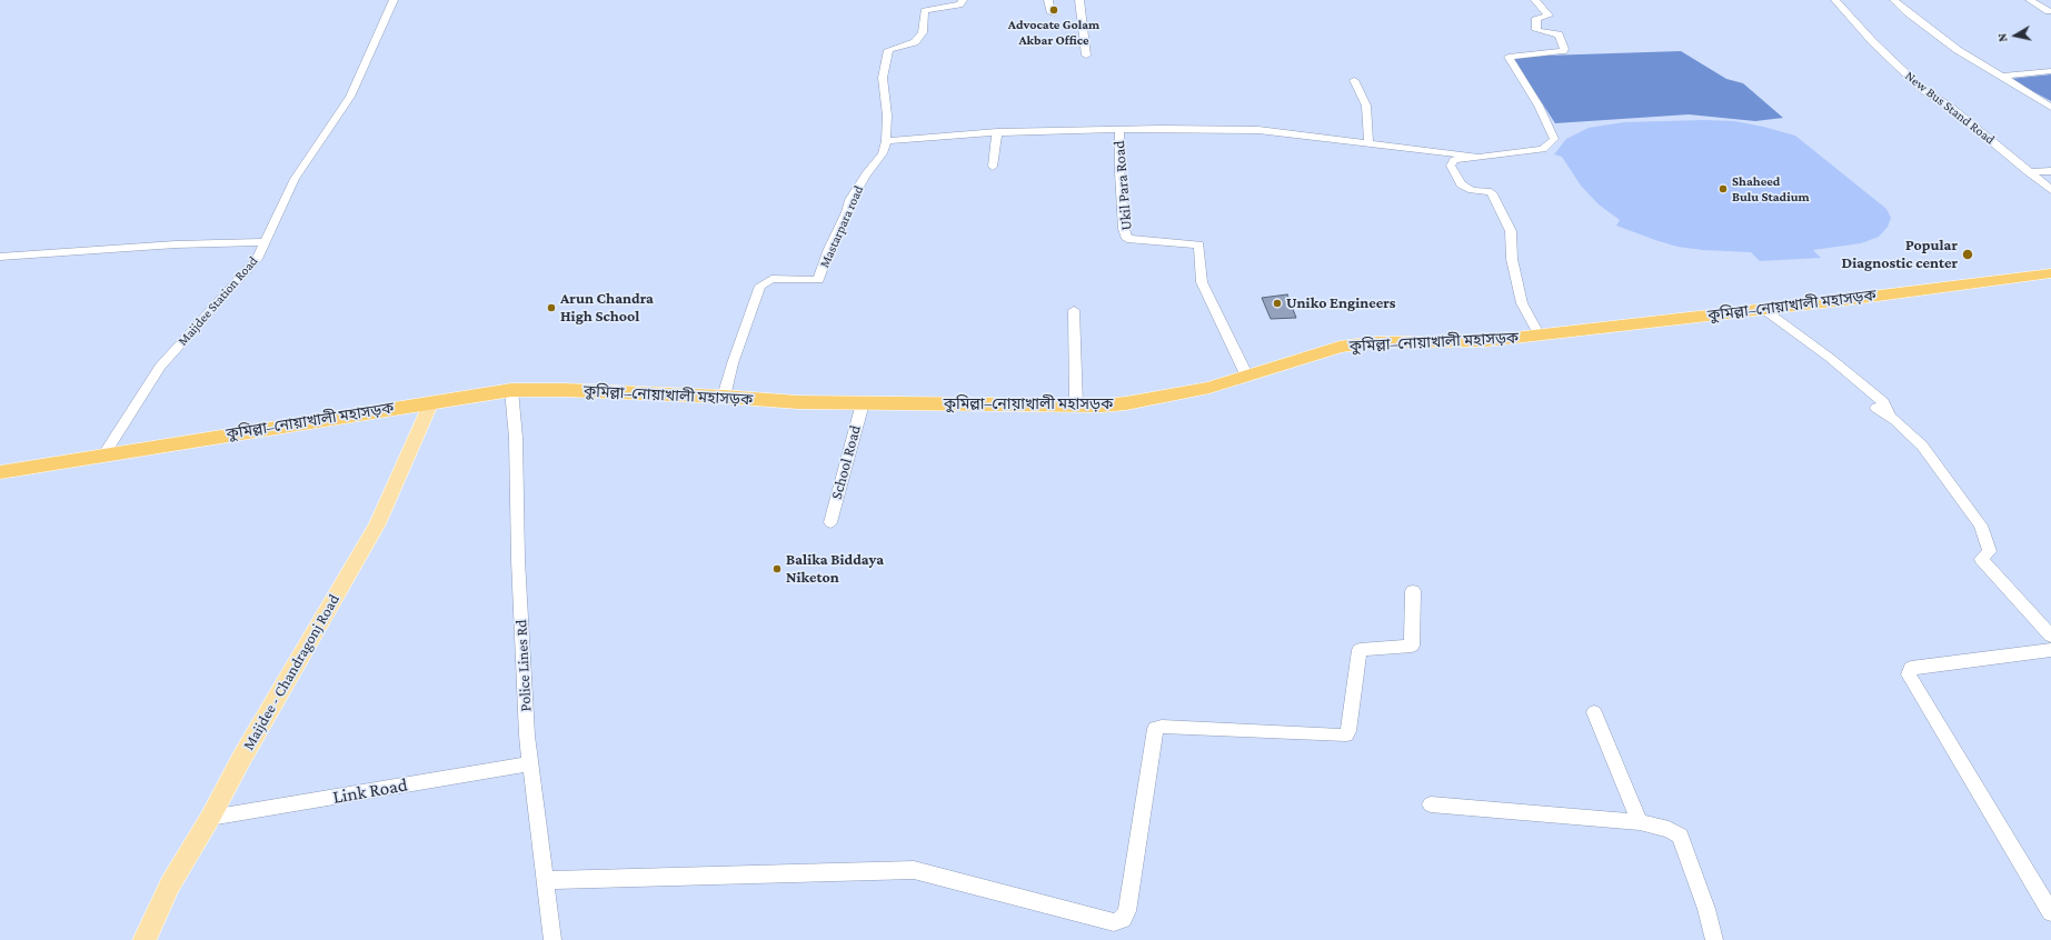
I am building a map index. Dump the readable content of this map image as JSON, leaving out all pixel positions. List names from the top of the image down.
{
  "streets": {
    "highway": ["কুমিল্লা–নোয়াখালী মহাসড়ক"],
    "main road": ["Maijdee - Chandragonj Road"],
    "street": [
      "New Bus Stand Road",
      "Ukil Para Road",
      "Mastarpara road",
      "Maijdee Station Road",
      "School Road",
      "Police Lines Rd",
      "Link Road"
    ]
  },
  "crossings": [
    ["Ukil Para Road", "কুমিল্লা–নোয়াখালী মহাসড়ক"],
    ["Mastarpara road", "কুমিল্লা–নোয়াখালী মহাসড়ক"],
    ["Maijdee Station Road", "কুমিল্লা–নোয়াখালী মহাসড়ক"],
    ["কুমিল্লা–নোয়াখালী মহাসড়ক", "School Road"],
    ["কুমিল্লা–নোয়াখালী মহাসড়ক", "Police Lines Rd"],
    ["কুমিল্লা–নোয়াখালী মহাসড়ক", "Maijdee - Chandragonj Road"],
    ["Police Lines Rd", "Link Road"],
    ["Maijdee - Chandragonj Road", "Link Road"]
  ],
  "places": [
    "Advocate Golam Akbar Office",
    "Shaheed Bulu Stadium",
    "Popular Diagnostic center",
    "Uniko Engineers",
    "Arun Chandra High School",
    "Balika Biddaya Niketon"
  ],
  "north": "left"
}
